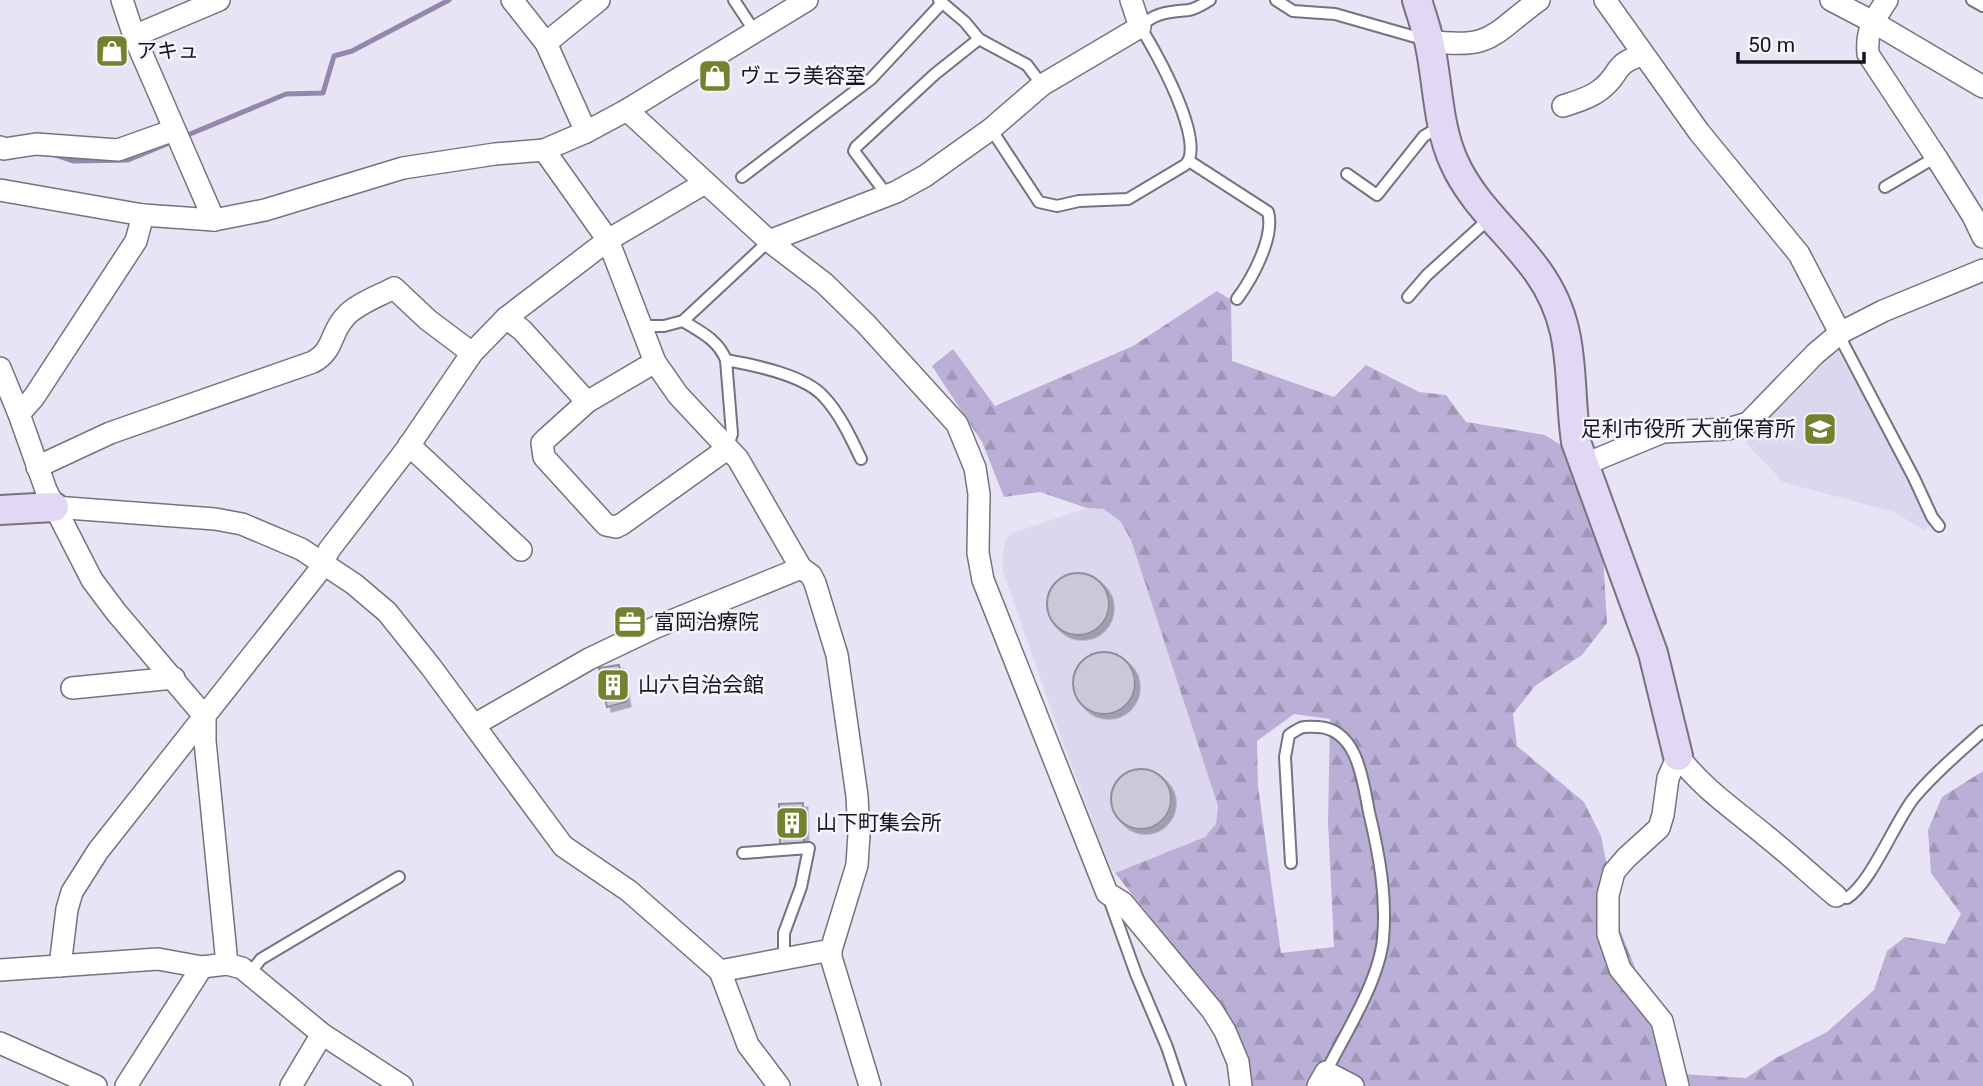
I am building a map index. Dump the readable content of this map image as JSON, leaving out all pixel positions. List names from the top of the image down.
{
  "places": {
    "shop": ["アキュ", "ヴェラ美容室"],
    "school or university": ["足利市役所 大前保育所"],
    "office": ["富岡治療院"],
    "building": ["山六自治会館", "山下町集会所"]
  },
  "scale_bar": "50 m"
}
